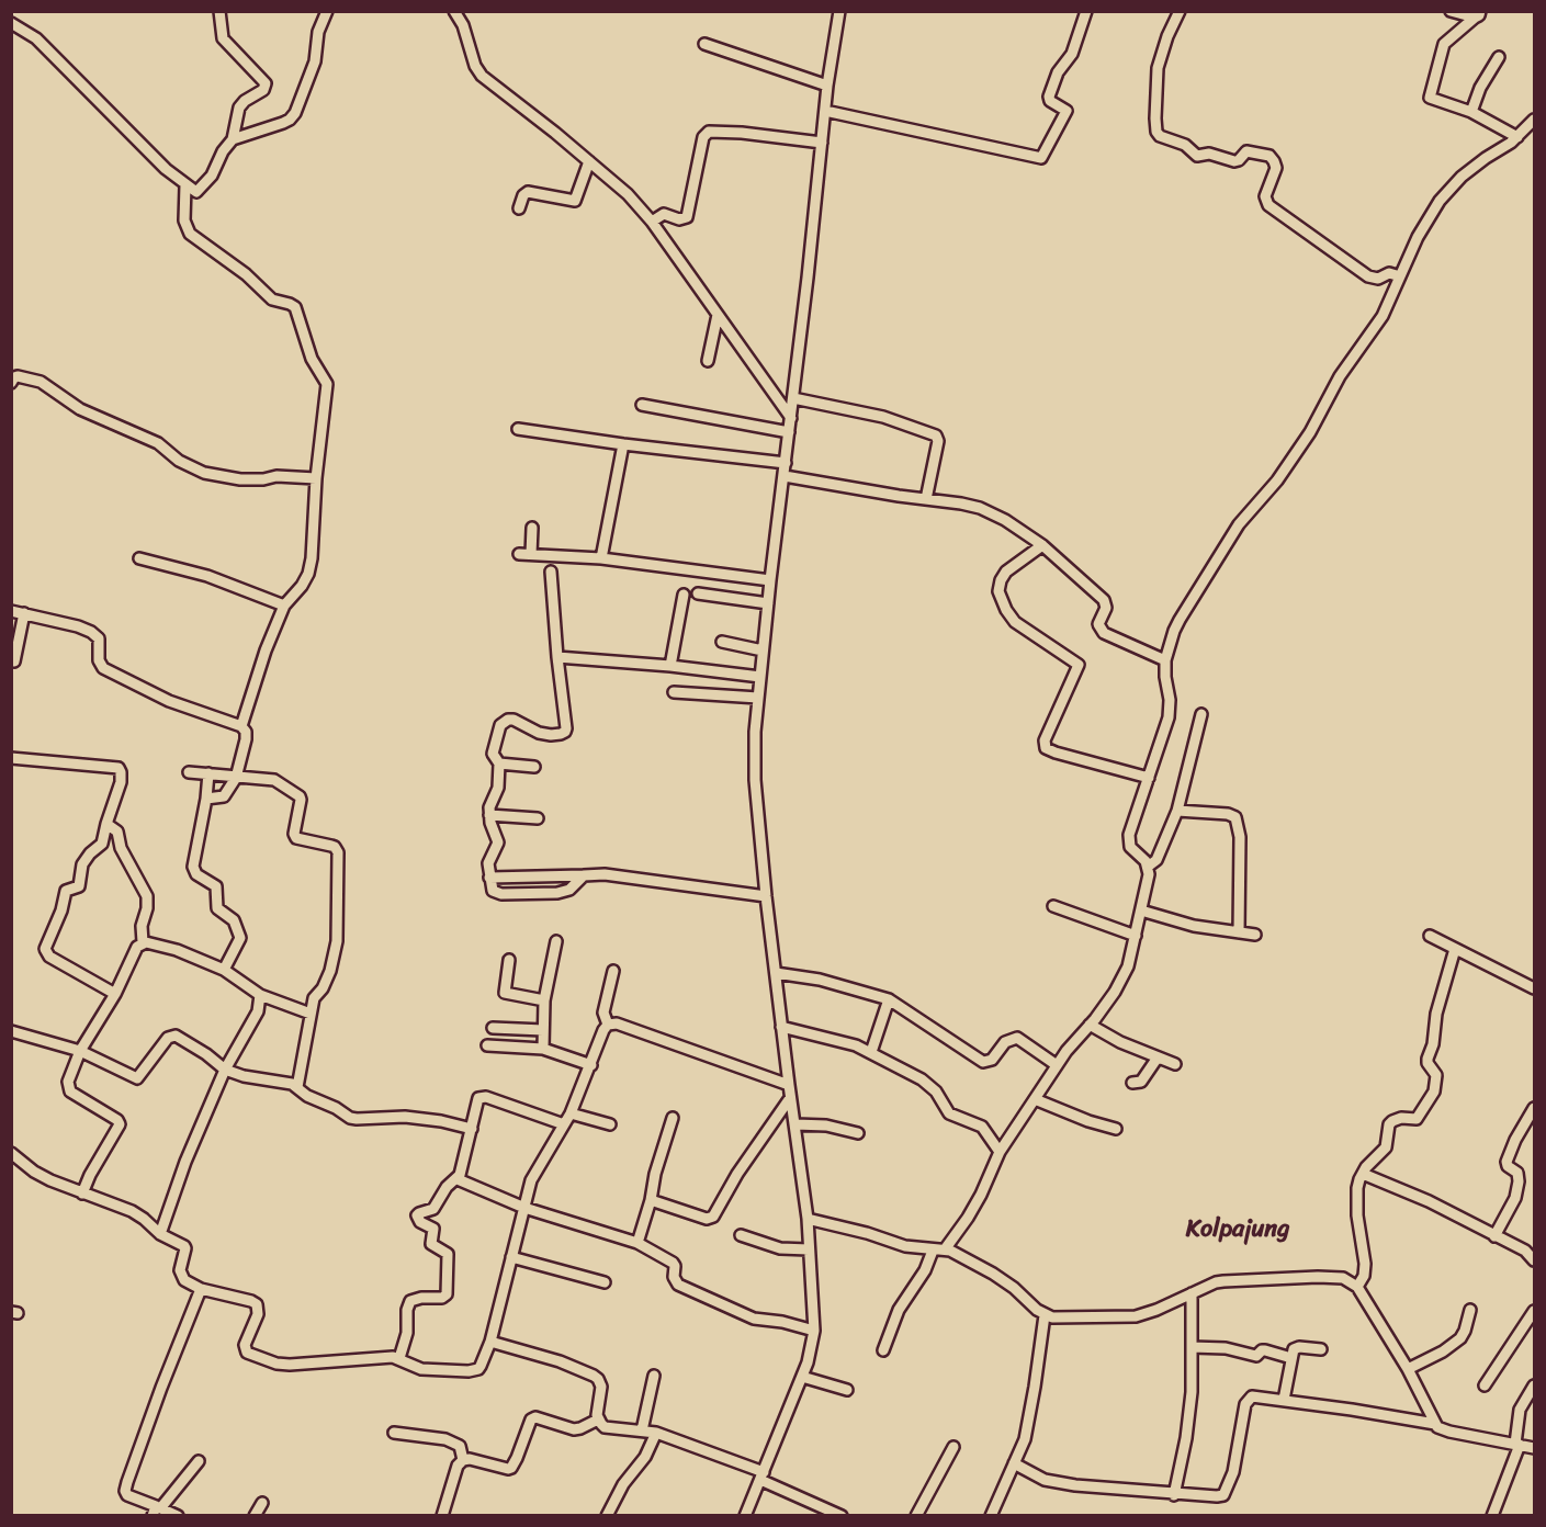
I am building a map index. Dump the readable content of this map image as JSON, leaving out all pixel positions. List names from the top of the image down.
{
  "districts": ["Kolpajung"]
}
